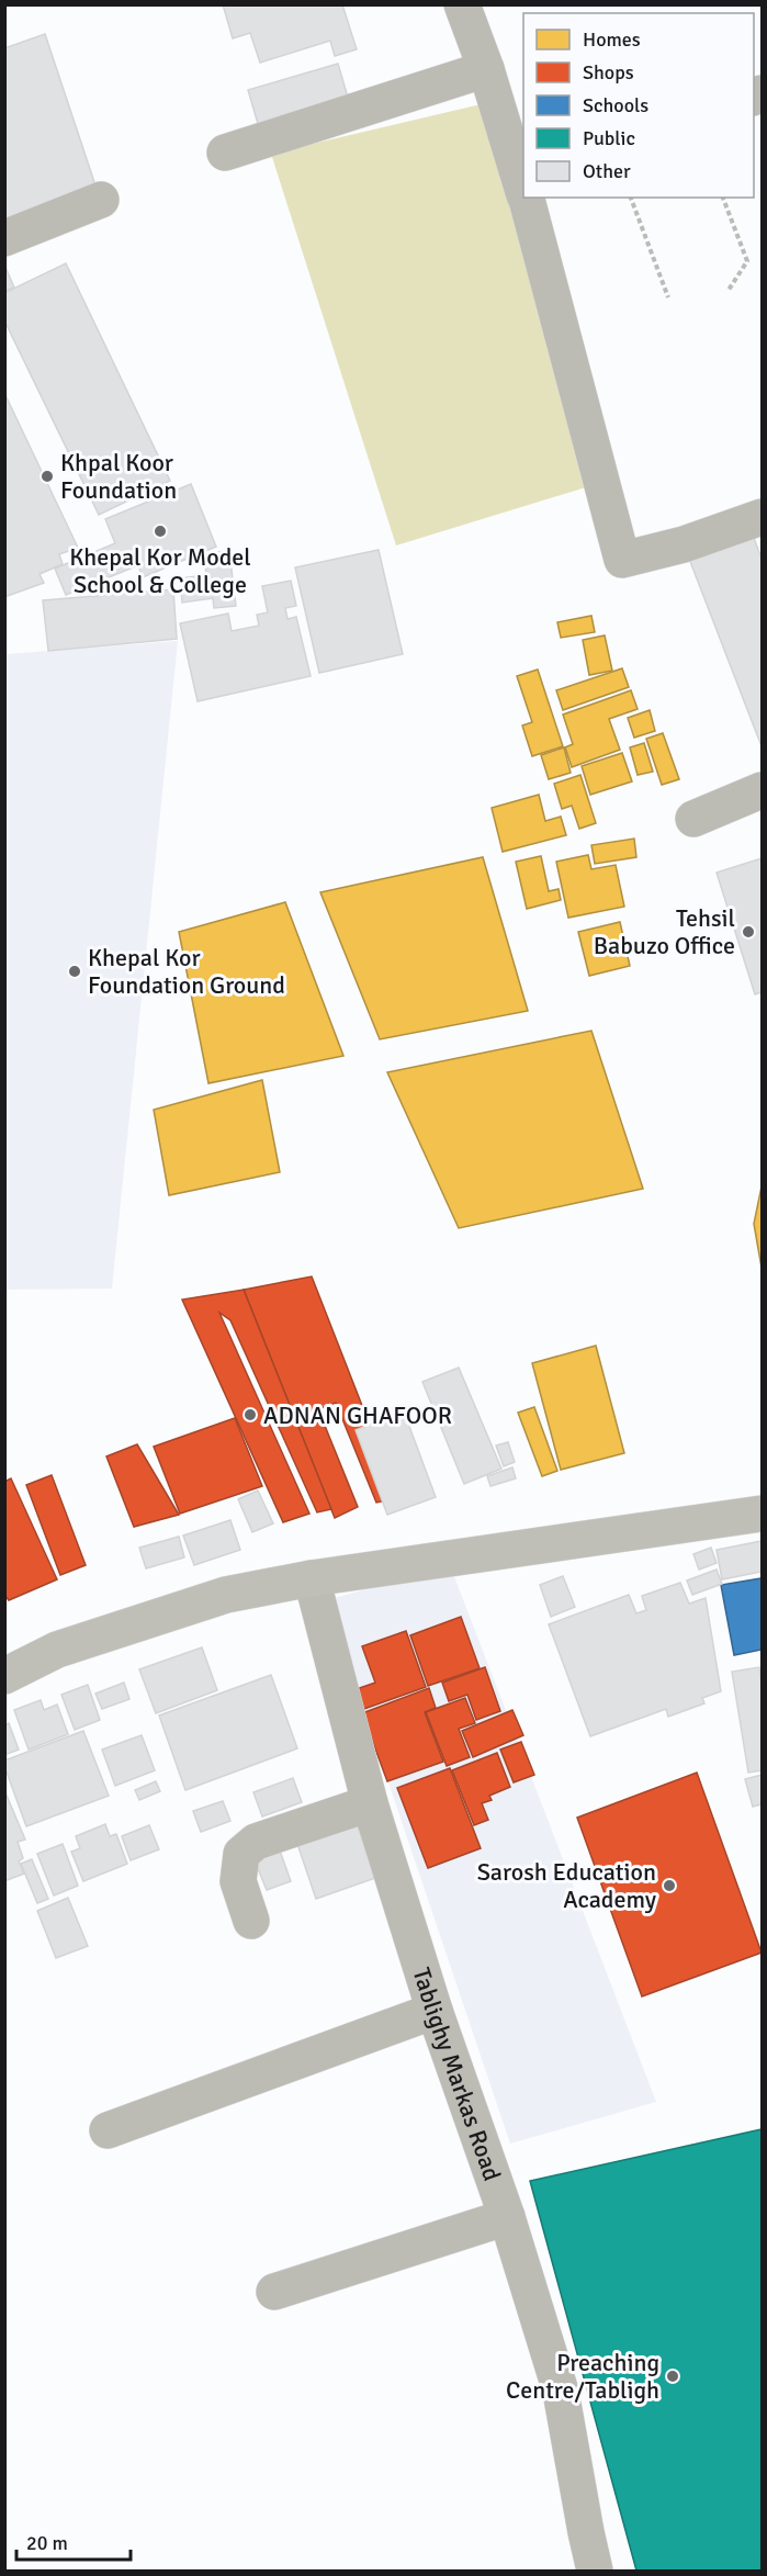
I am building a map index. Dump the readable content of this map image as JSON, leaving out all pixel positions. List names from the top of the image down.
{
  "streets": {
    "street": ["Tablighy Markas Road"]
  },
  "places": [
    "Khpal Koor Foundation",
    "Khepal Kor Model School & College",
    "Tehsil Babuzo Office",
    "Khepal Kor Foundation Ground",
    "ADNAN GHAFOOR",
    "Sarosh Education Academy",
    "Preaching Centre/Tabligh"
  ],
  "legend": [
    "Homes",
    "Shops",
    "Schools",
    "Public",
    "Other"
  ],
  "scale_bar": "20 m"
}
